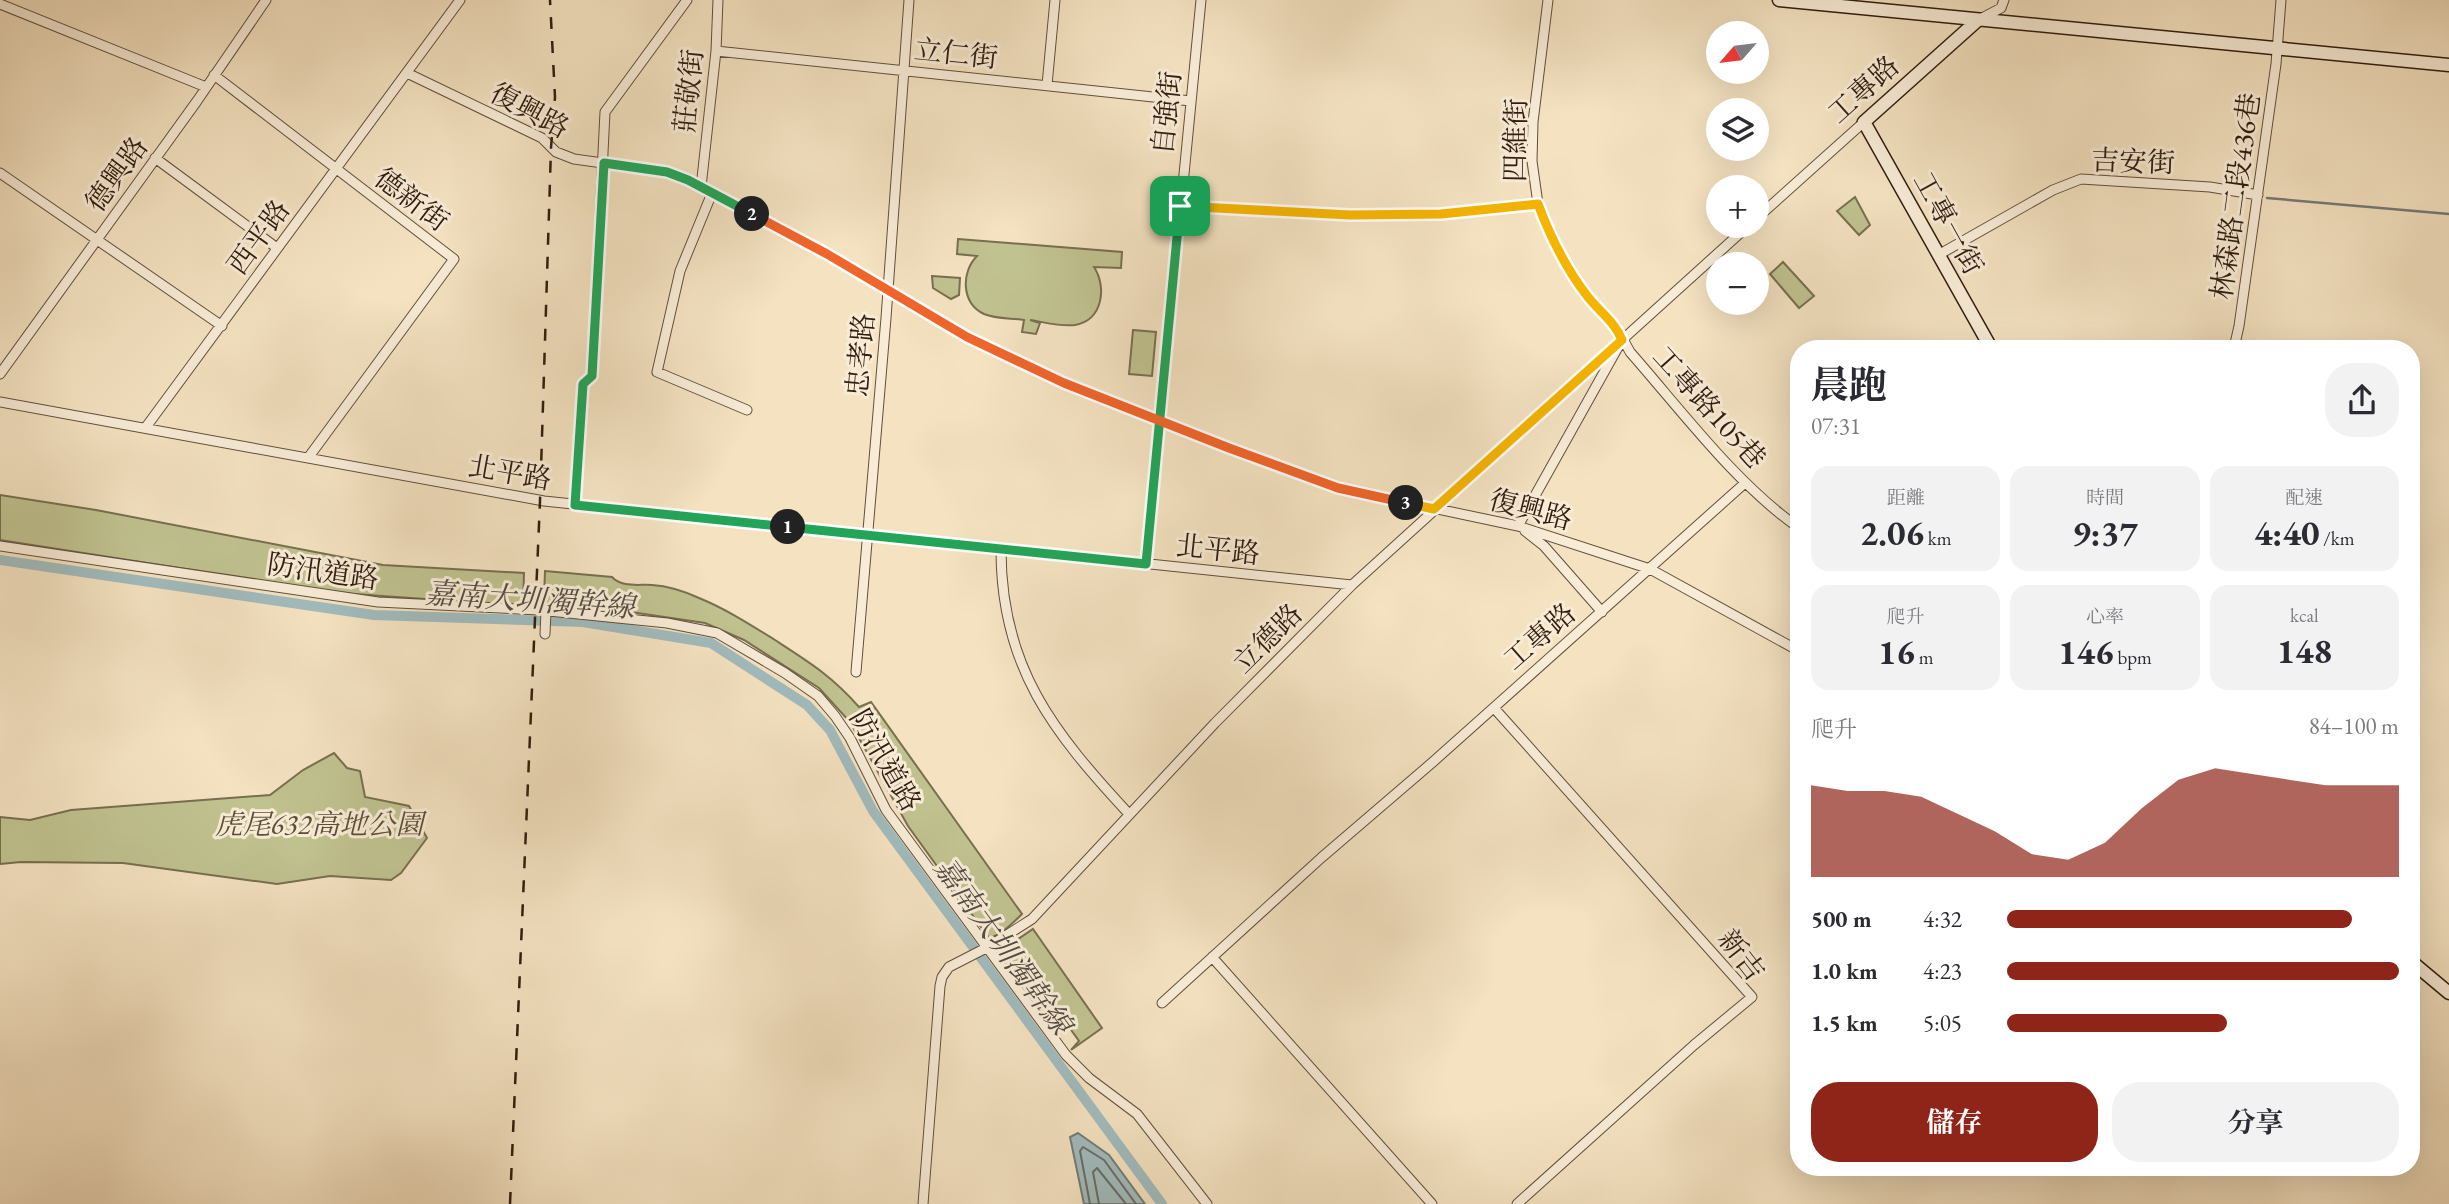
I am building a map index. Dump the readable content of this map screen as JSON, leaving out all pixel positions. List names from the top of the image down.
{
  "streets": {
    "main road": ["工專路", "工專一街"],
    "street": [
      "立仁街",
      "莊敬街",
      "復興路",
      "自強街",
      "四維街",
      "吉安街",
      "德興路",
      "林森路二段436巷",
      "德新街",
      "西平路",
      "忠孝路",
      "工專路105巷",
      "北平路",
      "防汛道路",
      "立德路",
      "新吉"
    ]
  },
  "crossings": [
    ["立仁街", "莊敬街"],
    ["立仁街", "自強街"],
    ["立仁街", "忠孝路"],
    ["工專路", "復興路"],
    ["工專路", "工專一街"],
    ["工專路", "新吉"],
    ["莊敬街", "復興路"],
    ["復興路", "自強街"],
    ["復興路", "西平路"],
    ["復興路", "忠孝路"],
    ["復興路", "立德路"],
    ["自強街", "北平路"],
    ["四維街", "工專路105巷"],
    ["四維街", "立德路"],
    ["吉安街", "林森路二段436巷"],
    ["吉安街", "工專一街"],
    ["德興路", "德新街"],
    ["德新街", "西平路"],
    ["德新街", "北平路"],
    ["西平路", "北平路"],
    ["忠孝路", "北平路"],
    ["工專路105巷", "立德路"],
    ["北平路", "立德路"],
    ["防汛道路", "立德路"]
  ],
  "water": ["嘉南大圳濁幹線"],
  "parks": ["虎尾632高地公園"],
  "north": "bottom left",
  "page": {
    "map_buttons": ["+", "−"],
    "pins": ["2", "3", "1"],
    "heading": ["晨跑", "07:31"],
    "stats": [
      ["距離", "2.06 km"],
      ["時間", "9:37"],
      ["配速", "4:40 /km"],
      ["爬升", "16 m"],
      ["心率", "146 bpm"],
      ["kcal", "148"]
    ],
    "chart": ["爬升", "84–100 m"],
    "list": [
      {
        "name": "500 m",
        "note": "4:32"
      },
      {
        "name": "1.0 km",
        "note": "4:23"
      },
      {
        "name": "1.5 km",
        "note": "5:05"
      }
    ],
    "buttons": ["儲存", "分享"]
  }
}
